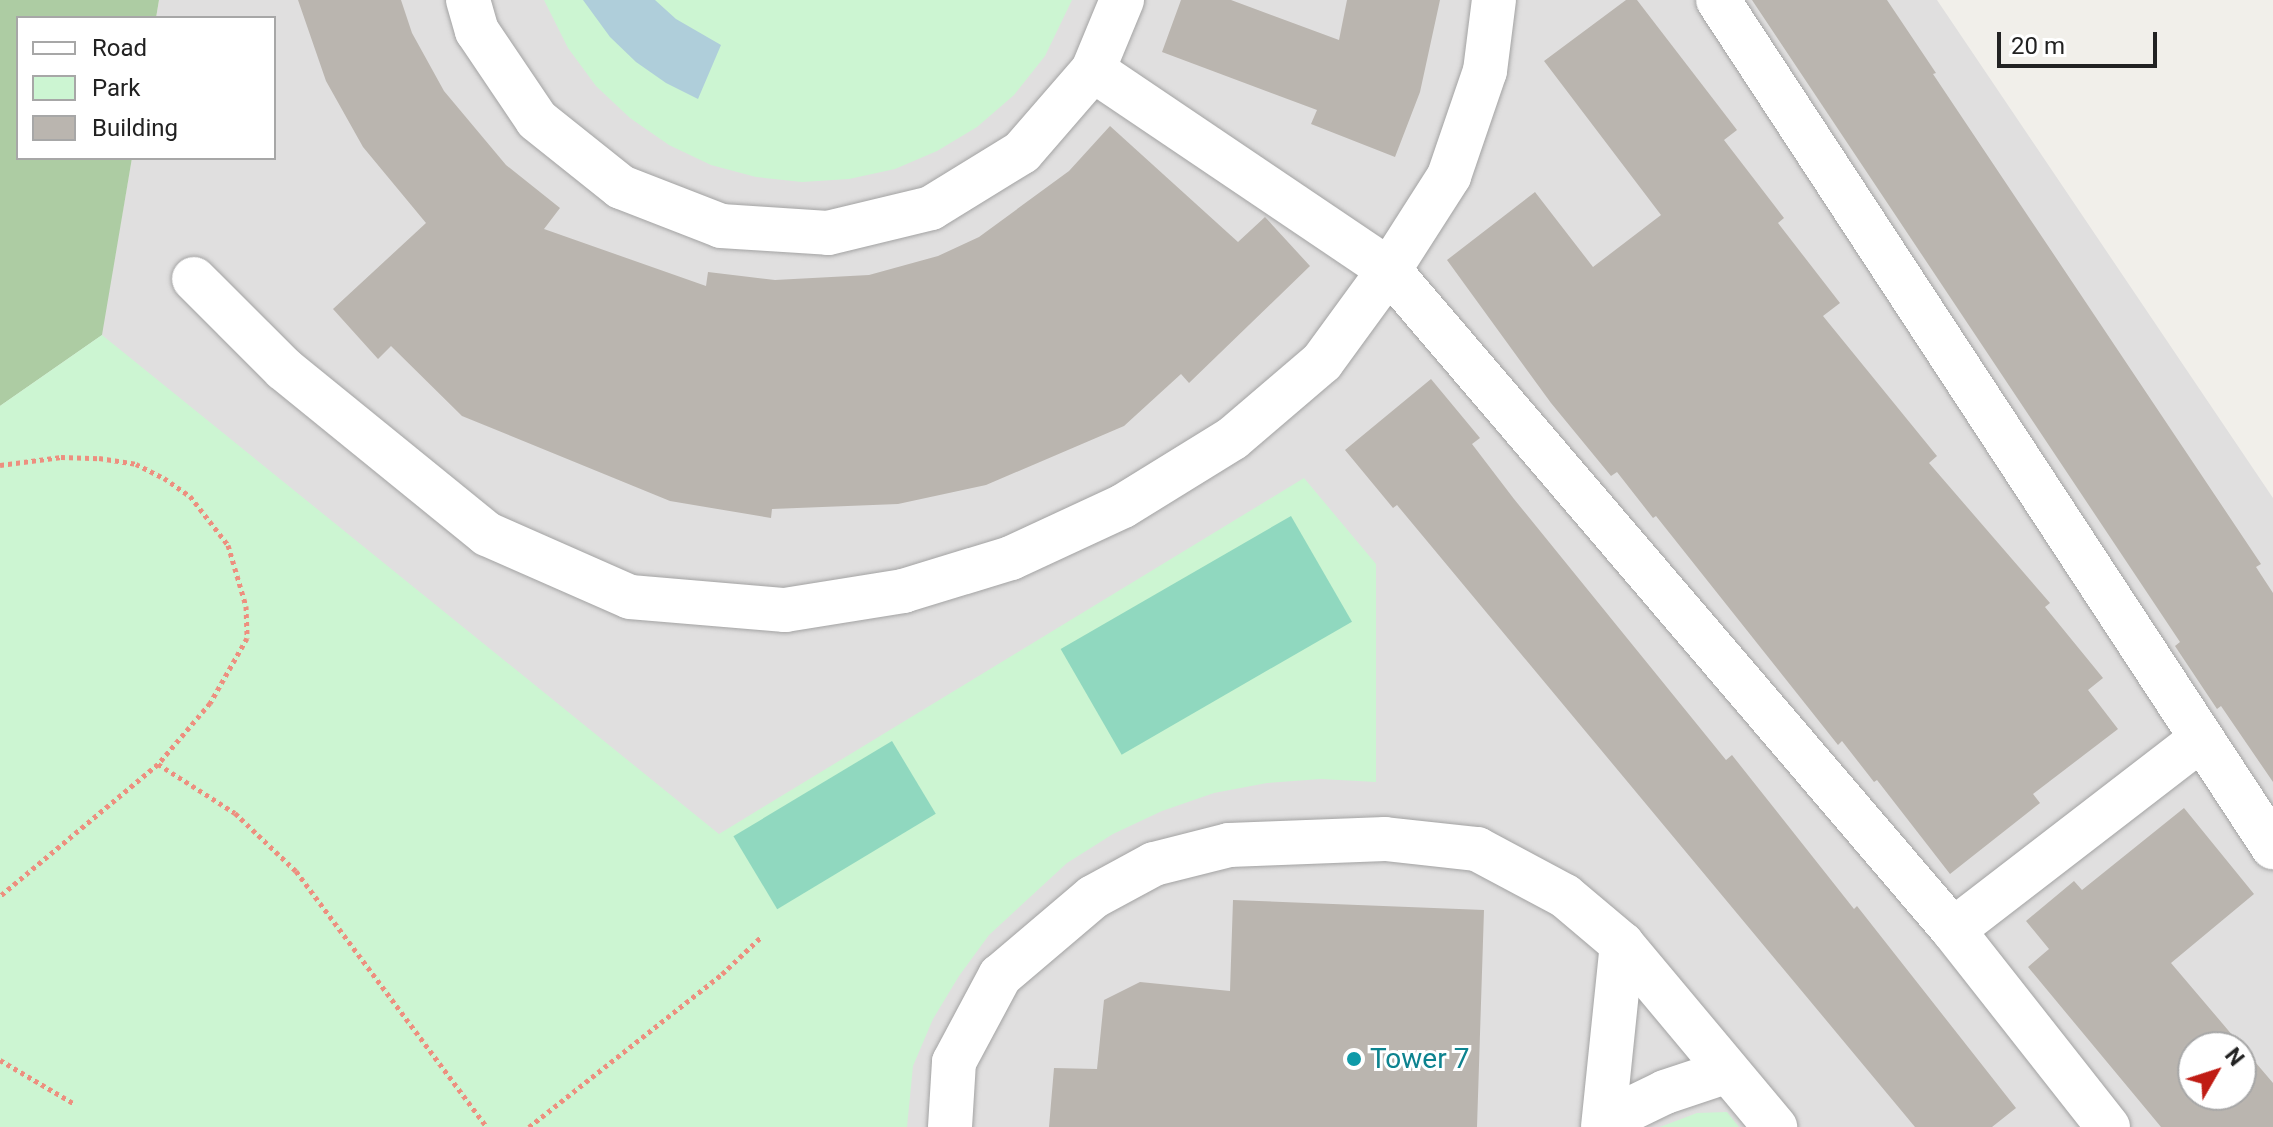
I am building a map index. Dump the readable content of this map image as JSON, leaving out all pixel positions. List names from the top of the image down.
{
  "places": ["Tower 7"],
  "legend": ["Road", "Park", "Building"],
  "scale_bar": "20 m",
  "north": "top right"
}
